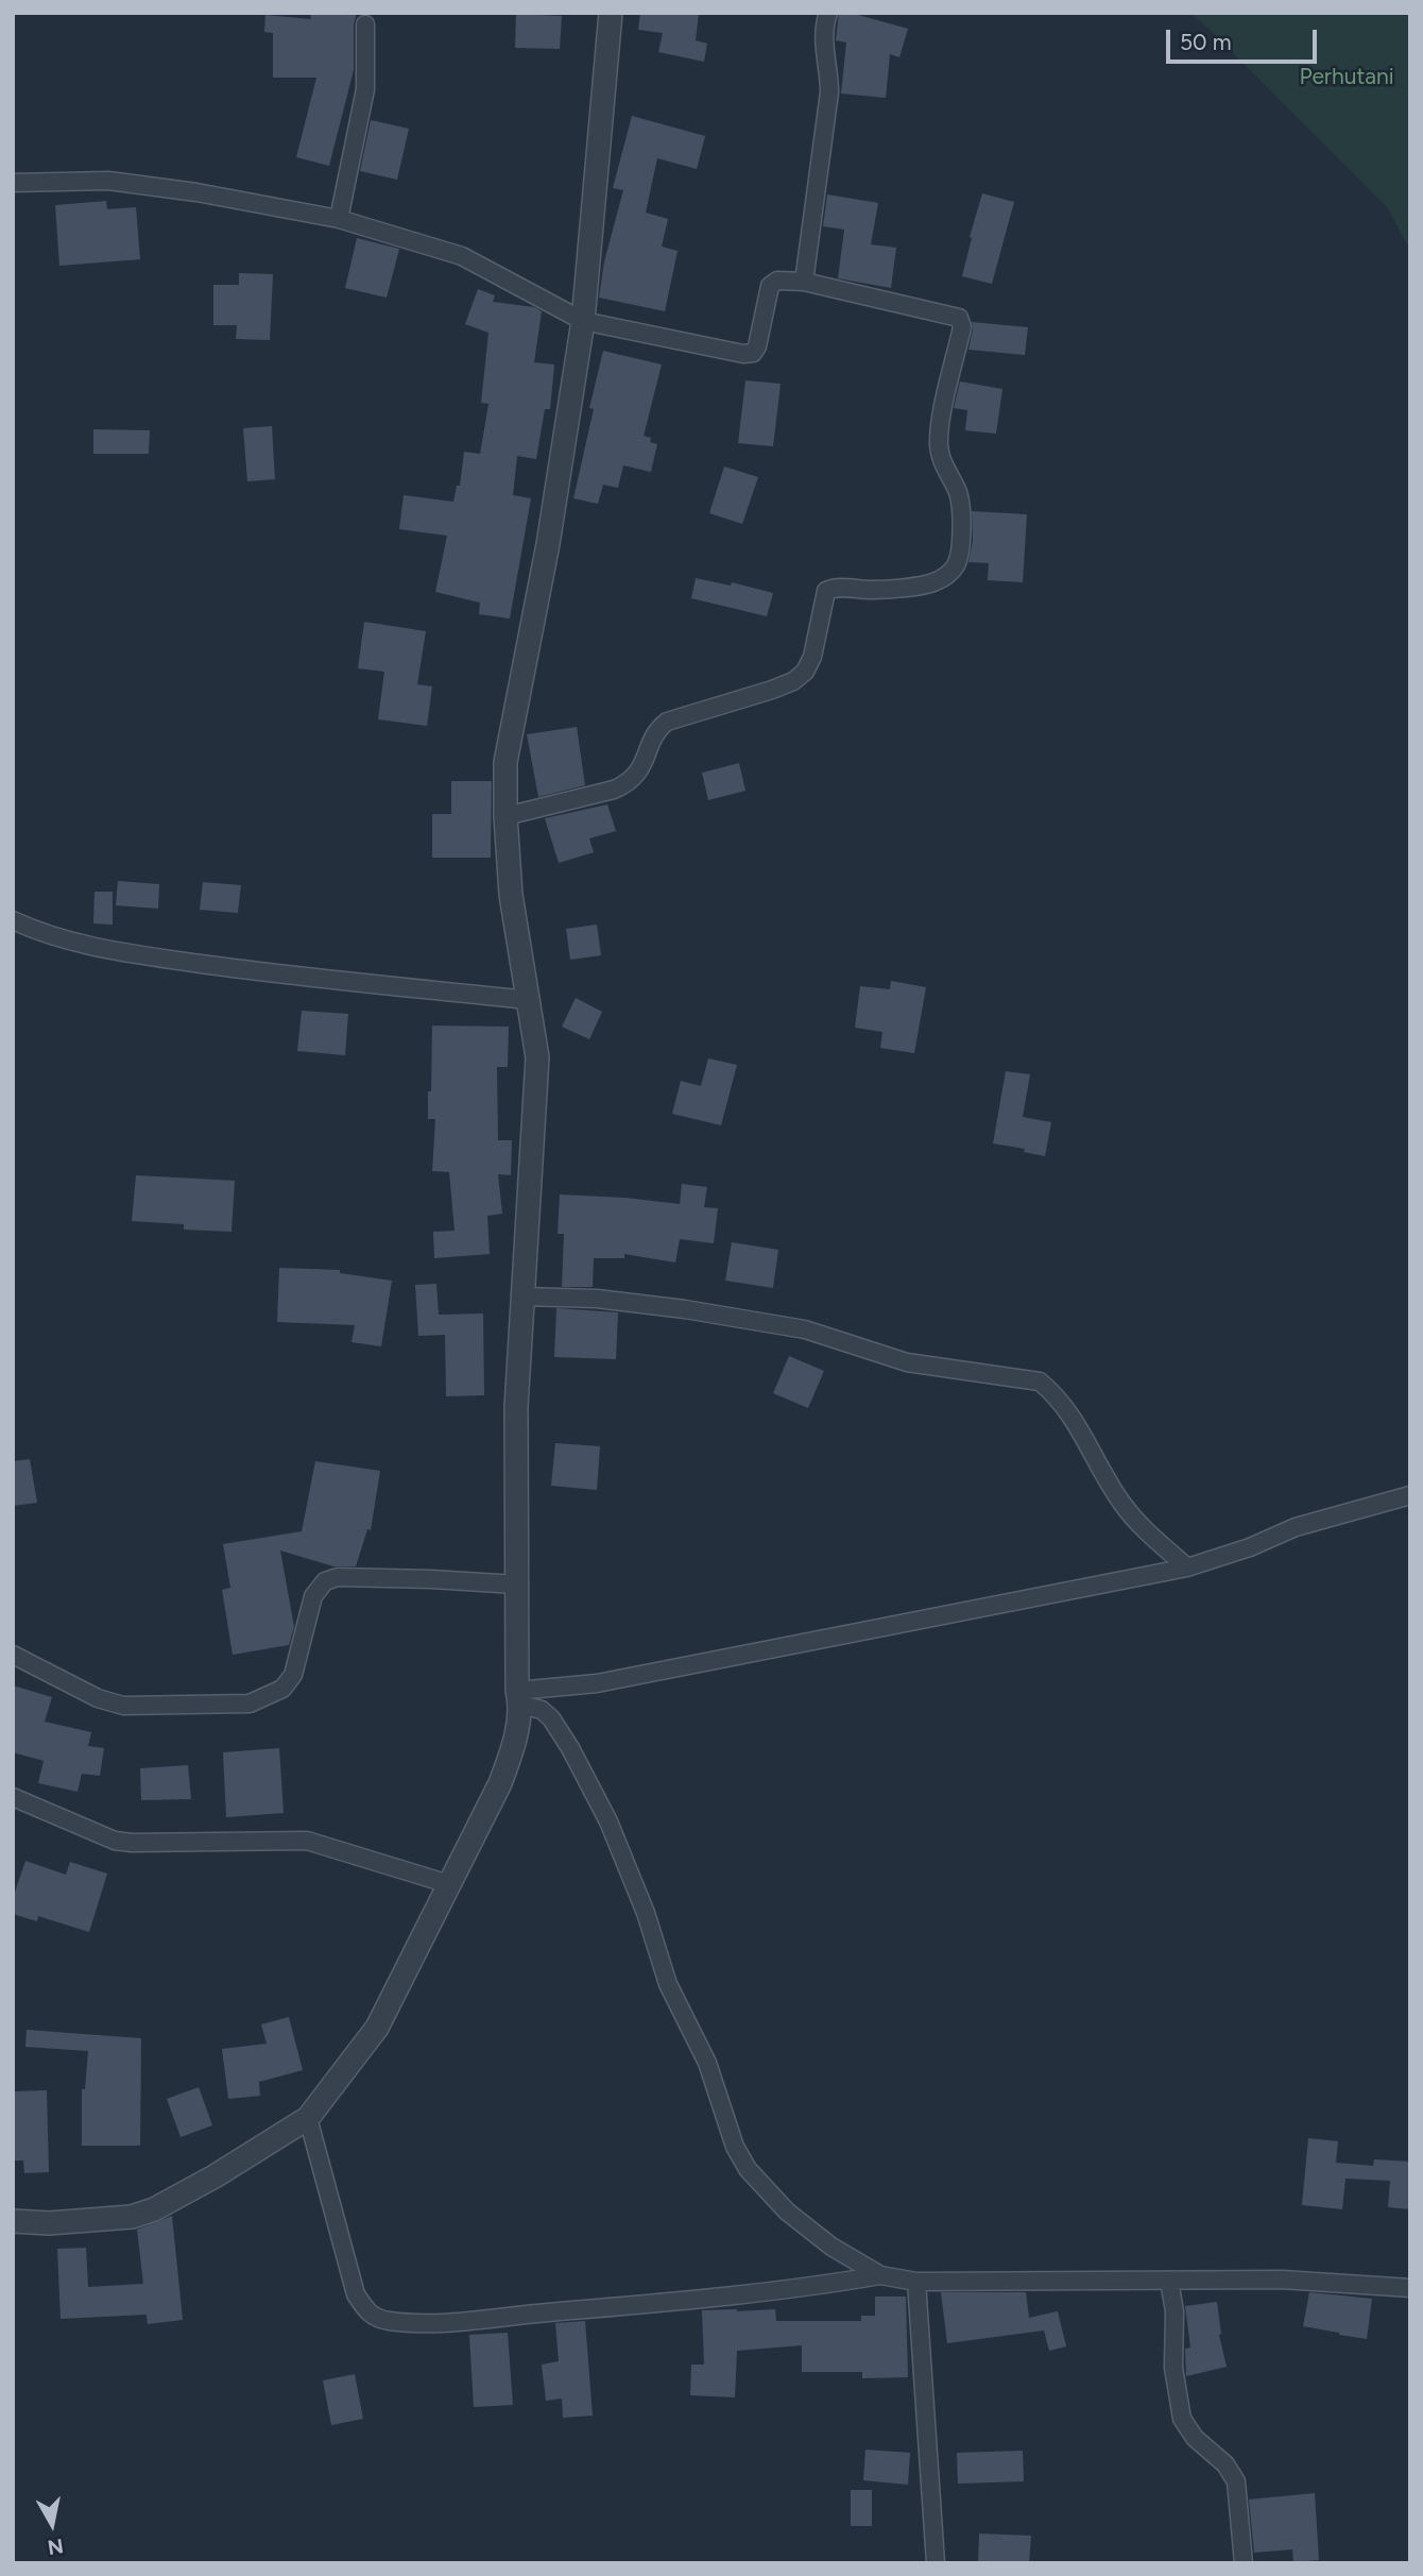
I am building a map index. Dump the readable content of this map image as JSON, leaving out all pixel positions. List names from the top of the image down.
{
  "parks": ["Perhutani"],
  "scale_bar": "50 m",
  "north": "bottom"
}
